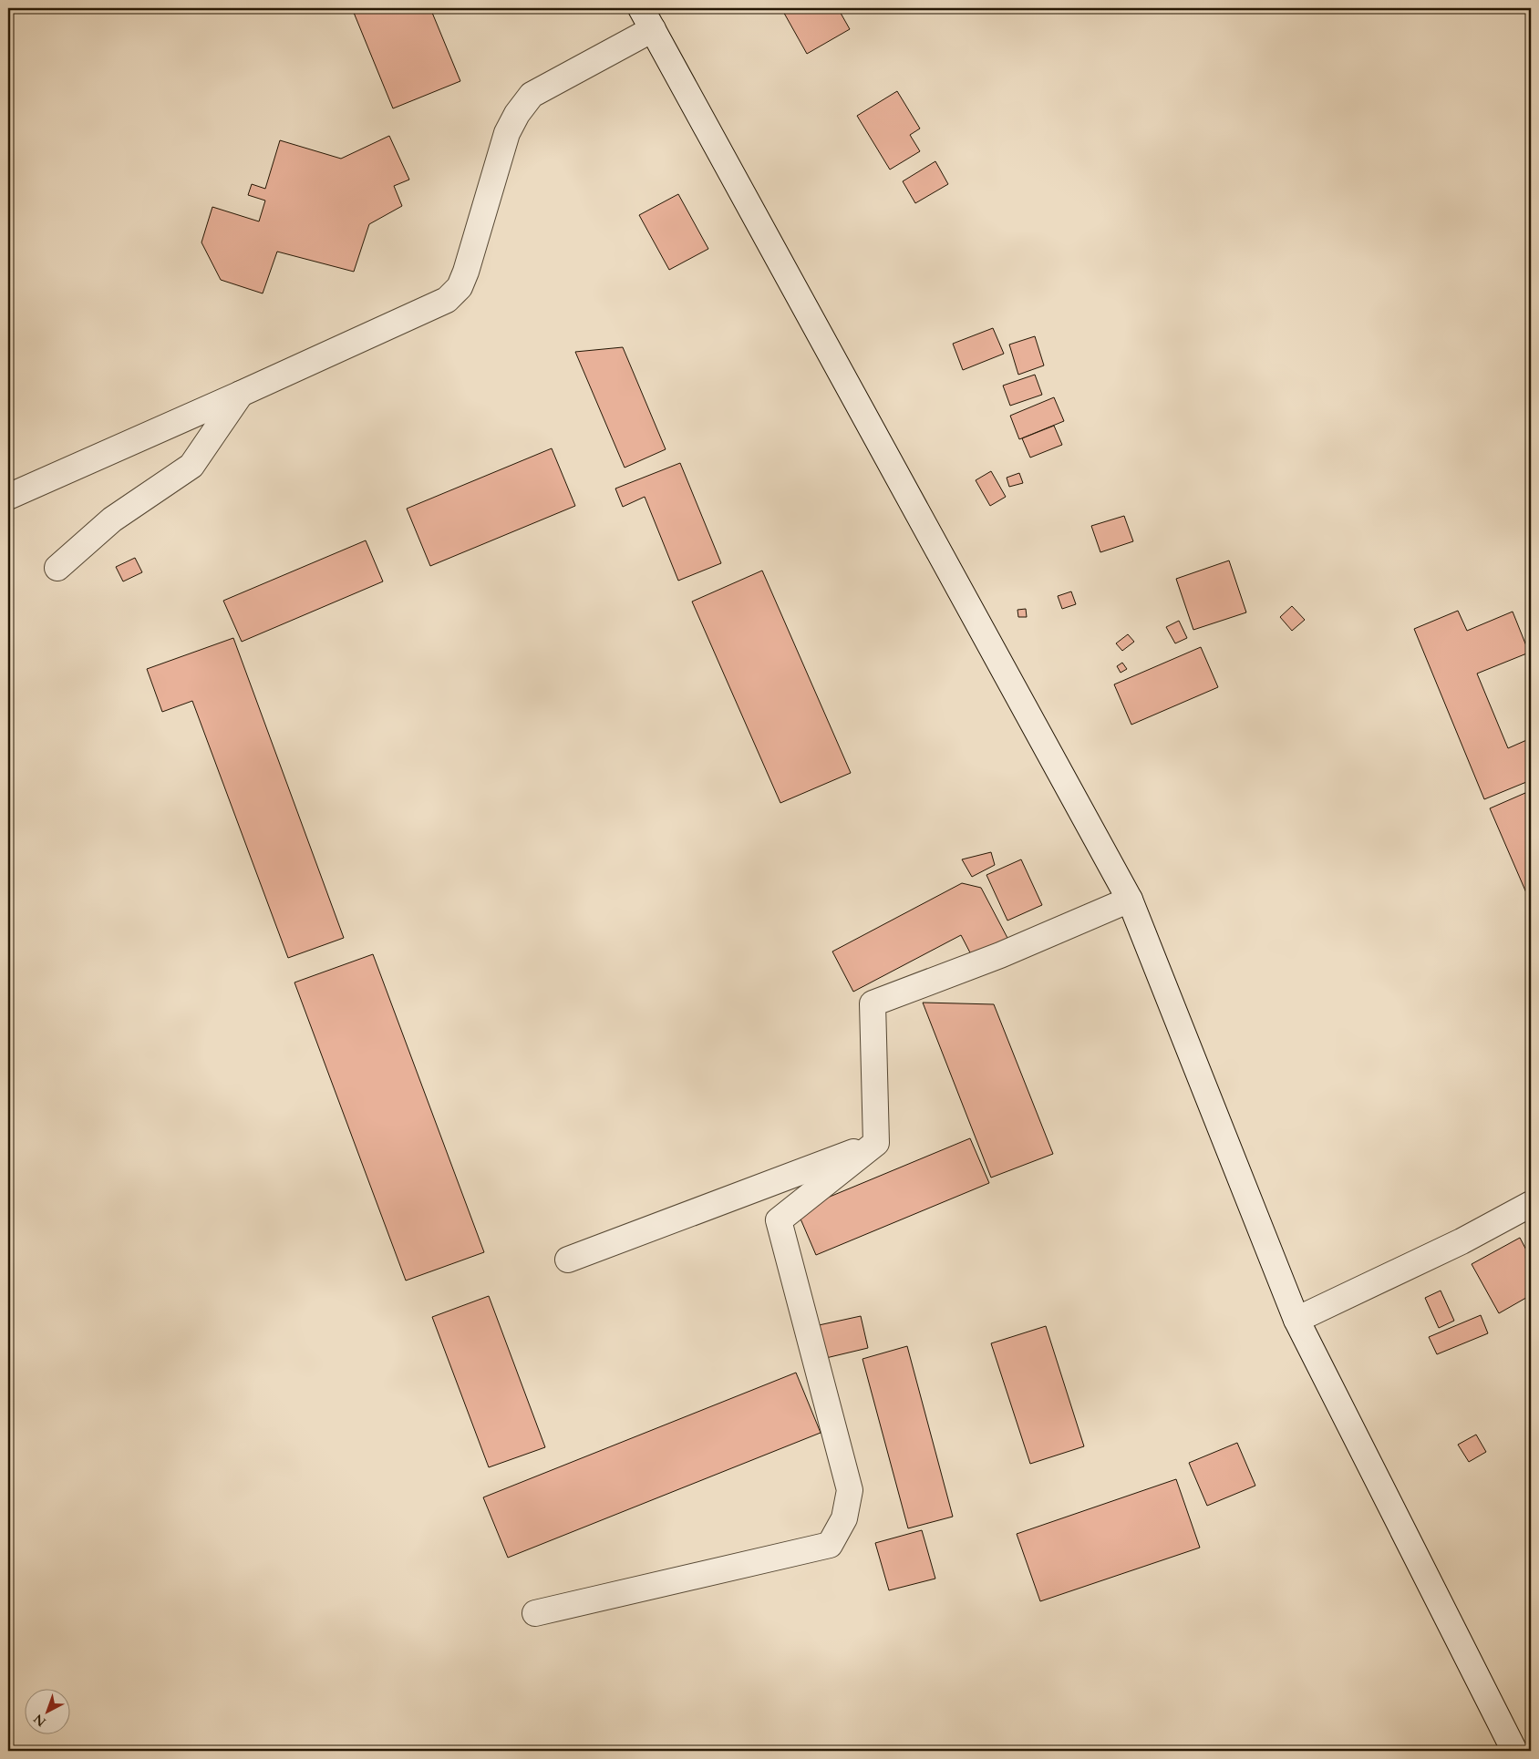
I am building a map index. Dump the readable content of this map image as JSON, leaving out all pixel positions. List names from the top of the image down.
{
  "north": "bottom left"
}
